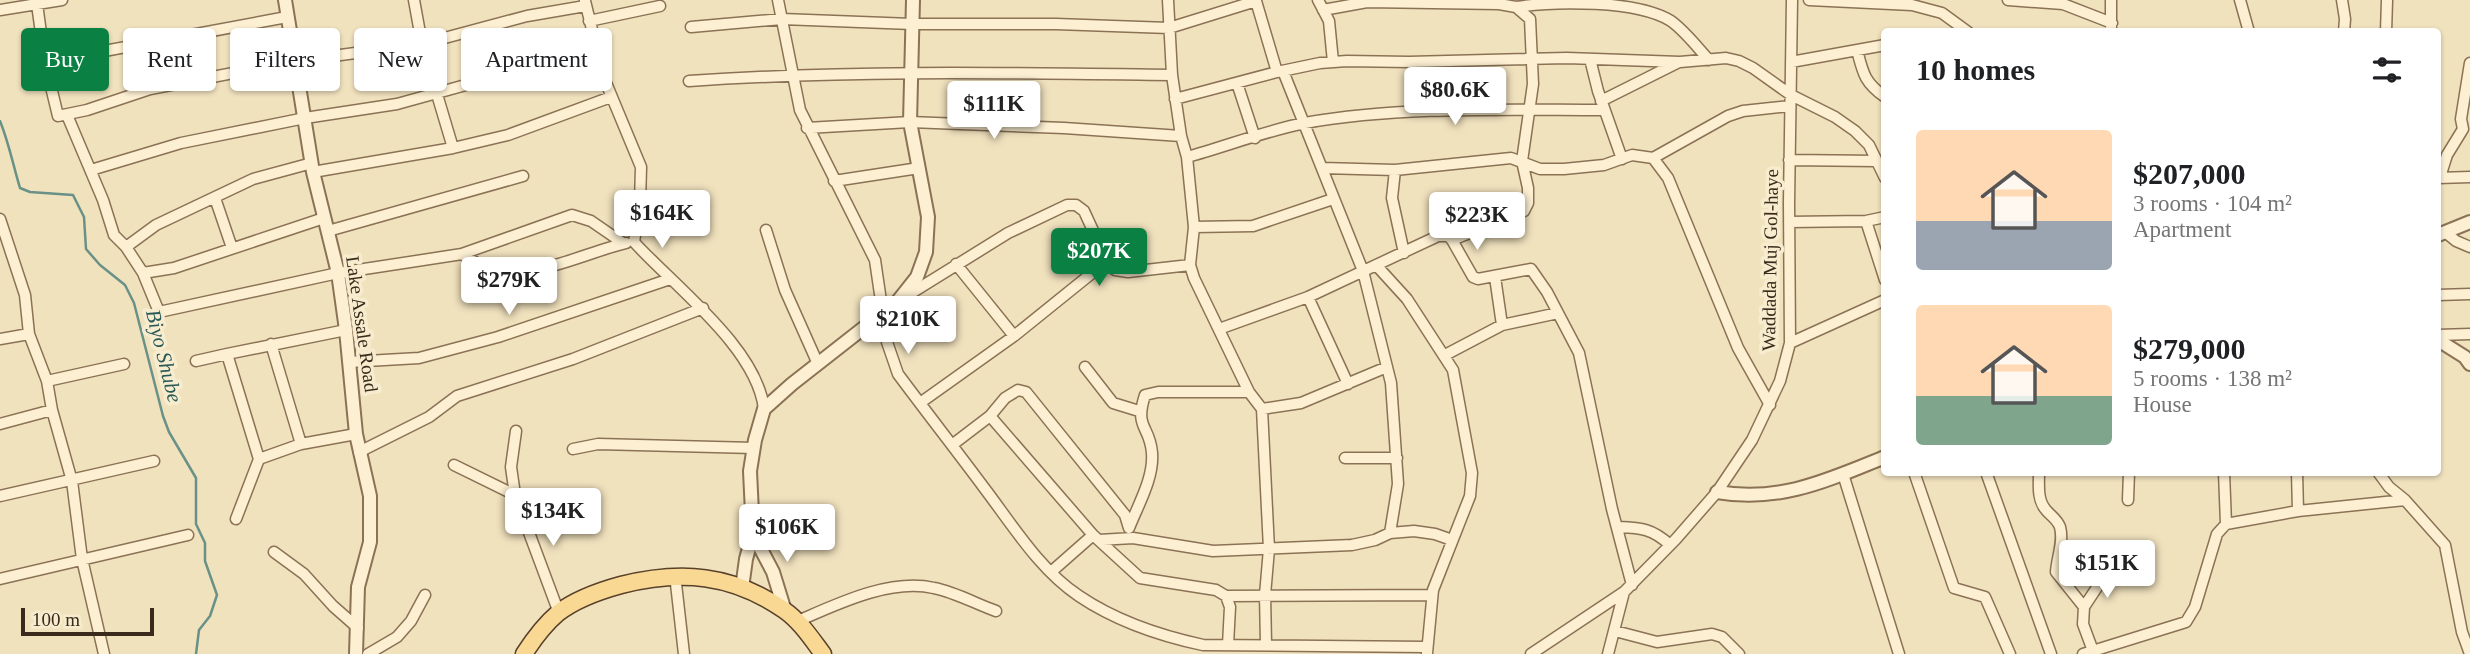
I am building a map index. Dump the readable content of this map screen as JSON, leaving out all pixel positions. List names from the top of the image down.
{
  "streets": {
    "street": ["Waddada Muj Gol-haye", "Lake Assale Road"]
  },
  "water": ["Biyo Shube"],
  "scale_bar": "100 m",
  "page": {
    "chip": [
      "Buy",
      "Rent",
      "Filters",
      "New",
      "Apartment"
    ],
    "heading": "10 homes",
    "price": [
      "$80.6K",
      "$111K",
      "$164K",
      "$223K",
      "$207K",
      "$279K",
      "$210K",
      "$134K",
      "$106K",
      "$151K"
    ],
    "list": [
      {
        "name": "$207,000",
        "note": "3 rooms · 104 m² · Apartment"
      },
      {
        "name": "$279,000",
        "note": "5 rooms · 138 m² · House"
      }
    ],
    "scale": "100 m"
  }
}
